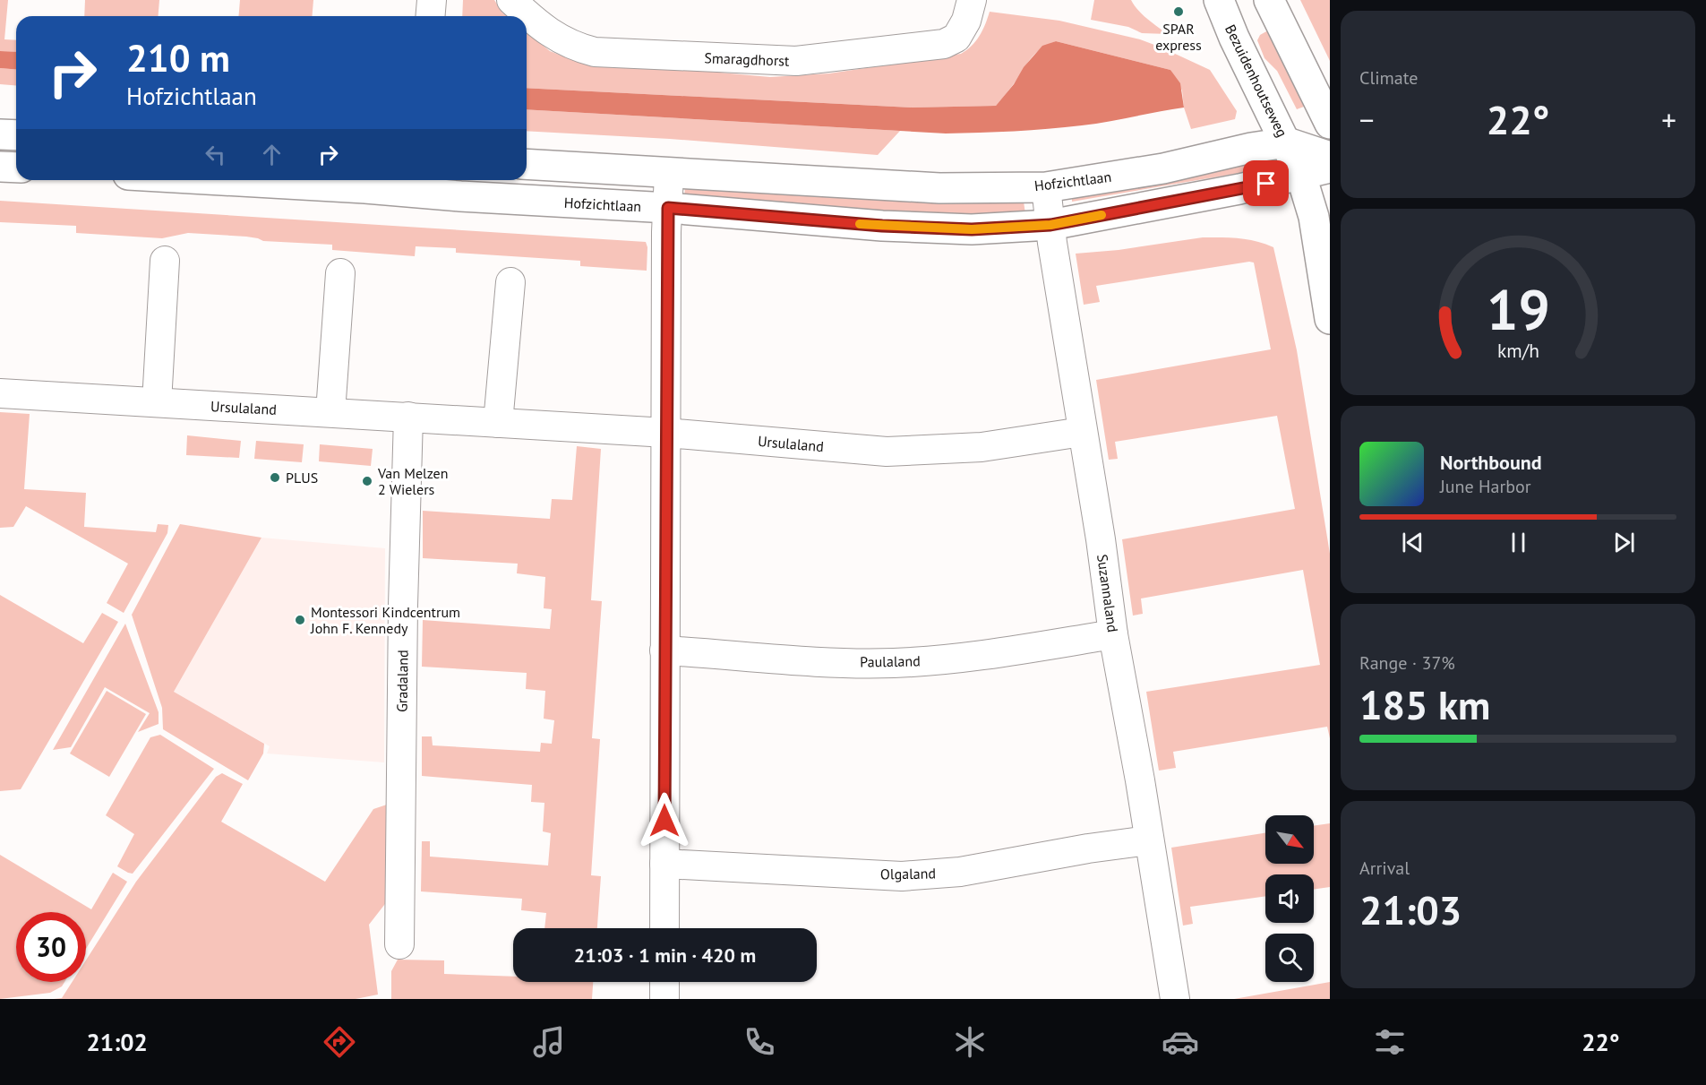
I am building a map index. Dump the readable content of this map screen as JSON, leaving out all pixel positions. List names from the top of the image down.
{
  "streets": {
    "main road": ["Bezuidenhoutseweg", "Hofzichtlaan"],
    "street": [
      "Smaragdhorst",
      "Ursulaland",
      "Suzannaland",
      "Paulaland",
      "Gradaland",
      "Olgaland"
    ]
  },
  "crossings": [
    ["Bezuidenhoutseweg", "Hofzichtlaan"],
    ["Hofzichtlaan", "Suzannaland"],
    ["Ursulaland", "Suzannaland"],
    ["Ursulaland", "Gradaland"],
    ["Suzannaland", "Paulaland"],
    ["Suzannaland", "Olgaland"]
  ],
  "places": [
    "SPAR express",
    "PLUS",
    "Van Melzen 2 Wielers",
    "Montessori Kindcentrum John F. Kennedy"
  ],
  "north": "bottom right",
  "page": {
    "tile": [
      "Climate",
      ["Range · 37%", "185 km"],
      ["Arrival", "21:03"]
    ],
    "turn": ["210 m", "Hofzichtlaan"],
    "heat": ["−", "22°", "+"],
    "song": ["Northbound", "June Harbor"],
    "limit": "30",
    "trip": "21:03 · 1 min · 420 m",
    "tabs": ["21:02", "22°"],
    "gauge": ["19", "km/h"]
  }
}
